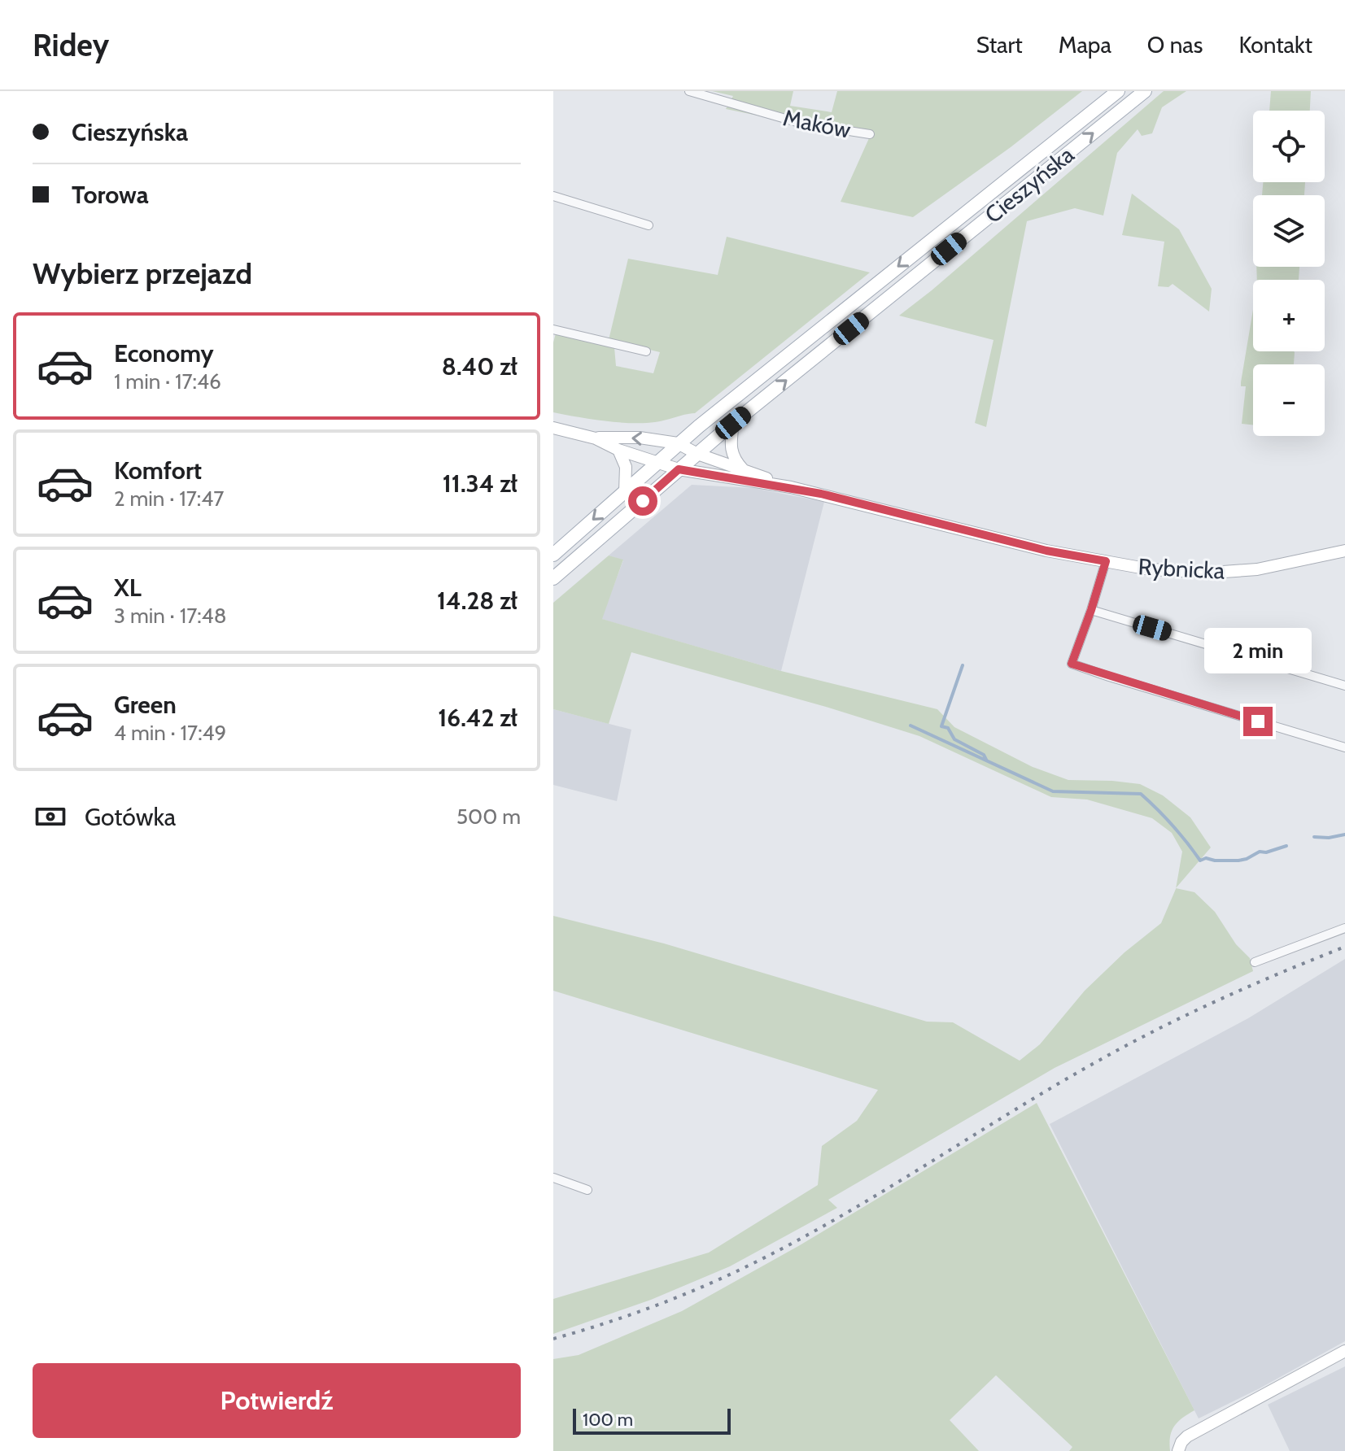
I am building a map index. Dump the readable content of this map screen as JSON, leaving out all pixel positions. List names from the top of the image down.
{
  "streets": {
    "main road": ["Cieszyńska"],
    "street": ["Maków", "Rybnicka"]
  },
  "crossings": [
    ["Cieszyńska", "Rybnicka"]
  ],
  "scale_bar": "100 m",
  "page": {
    "header": "Ridey",
    "nav": [
      "Start",
      "Mapa",
      "O nas",
      "Kontakt"
    ],
    "banner": ["Cieszyńska", "Torowa"],
    "map_buttons": ["+", "−"],
    "heading": "Wybierz przejazd",
    "list": [
      {
        "name": "Economy",
        "note": "1 min · 17:46",
        "value": "8.40 zł"
      },
      {
        "name": "Komfort",
        "note": "2 min · 17:47",
        "value": "11.34 zł"
      },
      {
        "name": "XL",
        "note": "3 min · 17:48",
        "value": "14.28 zł"
      },
      {
        "name": "Green",
        "note": "4 min · 17:49",
        "value": "16.42 zł"
      }
    ],
    "bubble": "2 min",
    "pay": ["Gotówka", "500 m"],
    "buttons": "Potwierdź",
    "scale": "100 m"
  }
}
